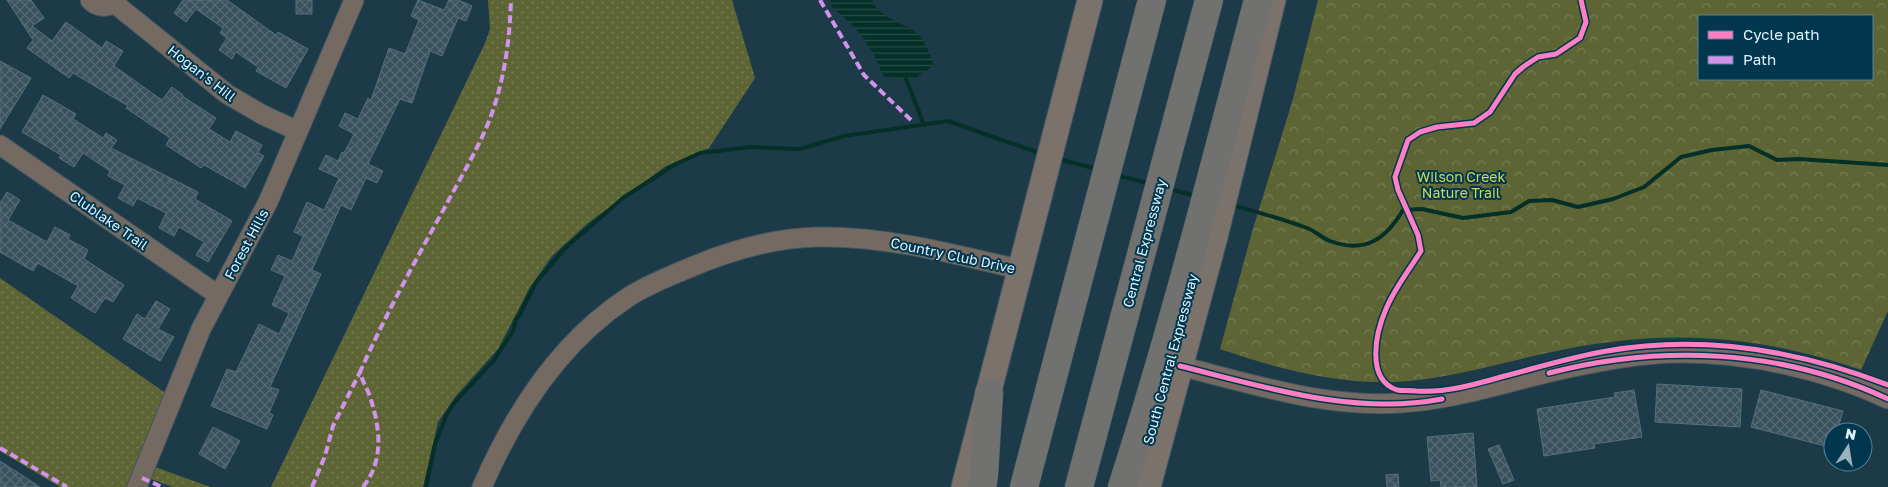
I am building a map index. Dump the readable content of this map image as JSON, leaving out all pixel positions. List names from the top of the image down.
{
  "streets": {
    "highway": ["Central Expressway"],
    "main road": ["South Central Expressway"],
    "street": [
      "Hogan's Hill",
      "Clublake Trail",
      "Forest Hills",
      "Country Club Drive"
    ]
  },
  "crossings": [
    ["Hogan's Hill", "Forest Hills"],
    ["Clublake Trail", "Forest Hills"]
  ],
  "parks": ["Wilson Creek Nature Trail"],
  "legend": ["Cycle path", "Path"],
  "north": "top"
}
